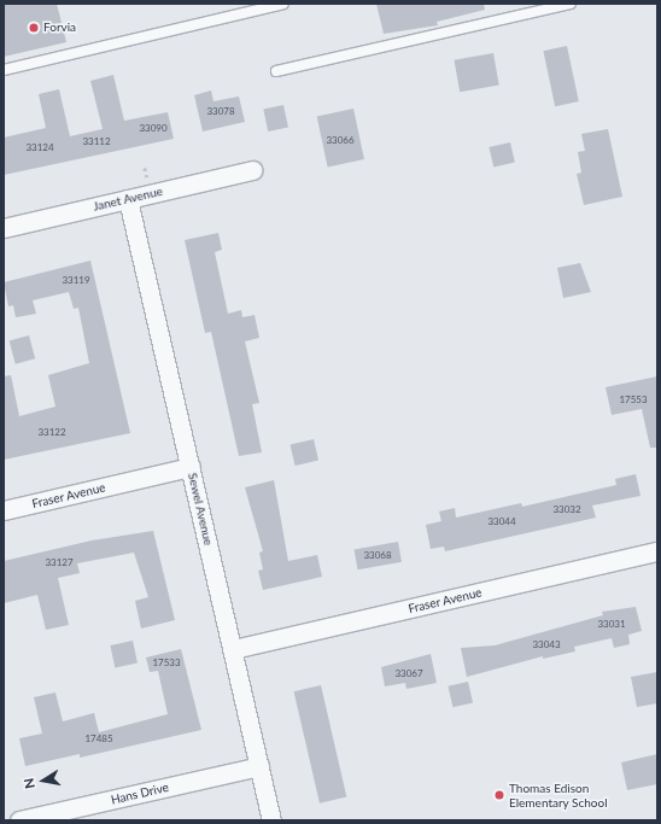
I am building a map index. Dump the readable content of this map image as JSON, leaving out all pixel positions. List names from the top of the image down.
{
  "streets": {
    "street": [
      "Janet Avenue",
      "Fraser Avenue",
      "Sewel Avenue",
      "Hans Drive"
    ]
  },
  "crossings": [
    ["Janet Avenue", "Sewel Avenue"],
    ["Fraser Avenue", "Sewel Avenue"],
    ["Sewel Avenue", "Hans Drive"]
  ],
  "places": ["Forvia", "Thomas Edison Elementary School"],
  "house_numbers": [
    "33078",
    "33090",
    "33066",
    "33112",
    "33124",
    "33119",
    "17553",
    "33122",
    "33032",
    "33044",
    "33068",
    "33127",
    "33031",
    "33043",
    "17533",
    "33067",
    "17485"
  ],
  "north": "left"
}
